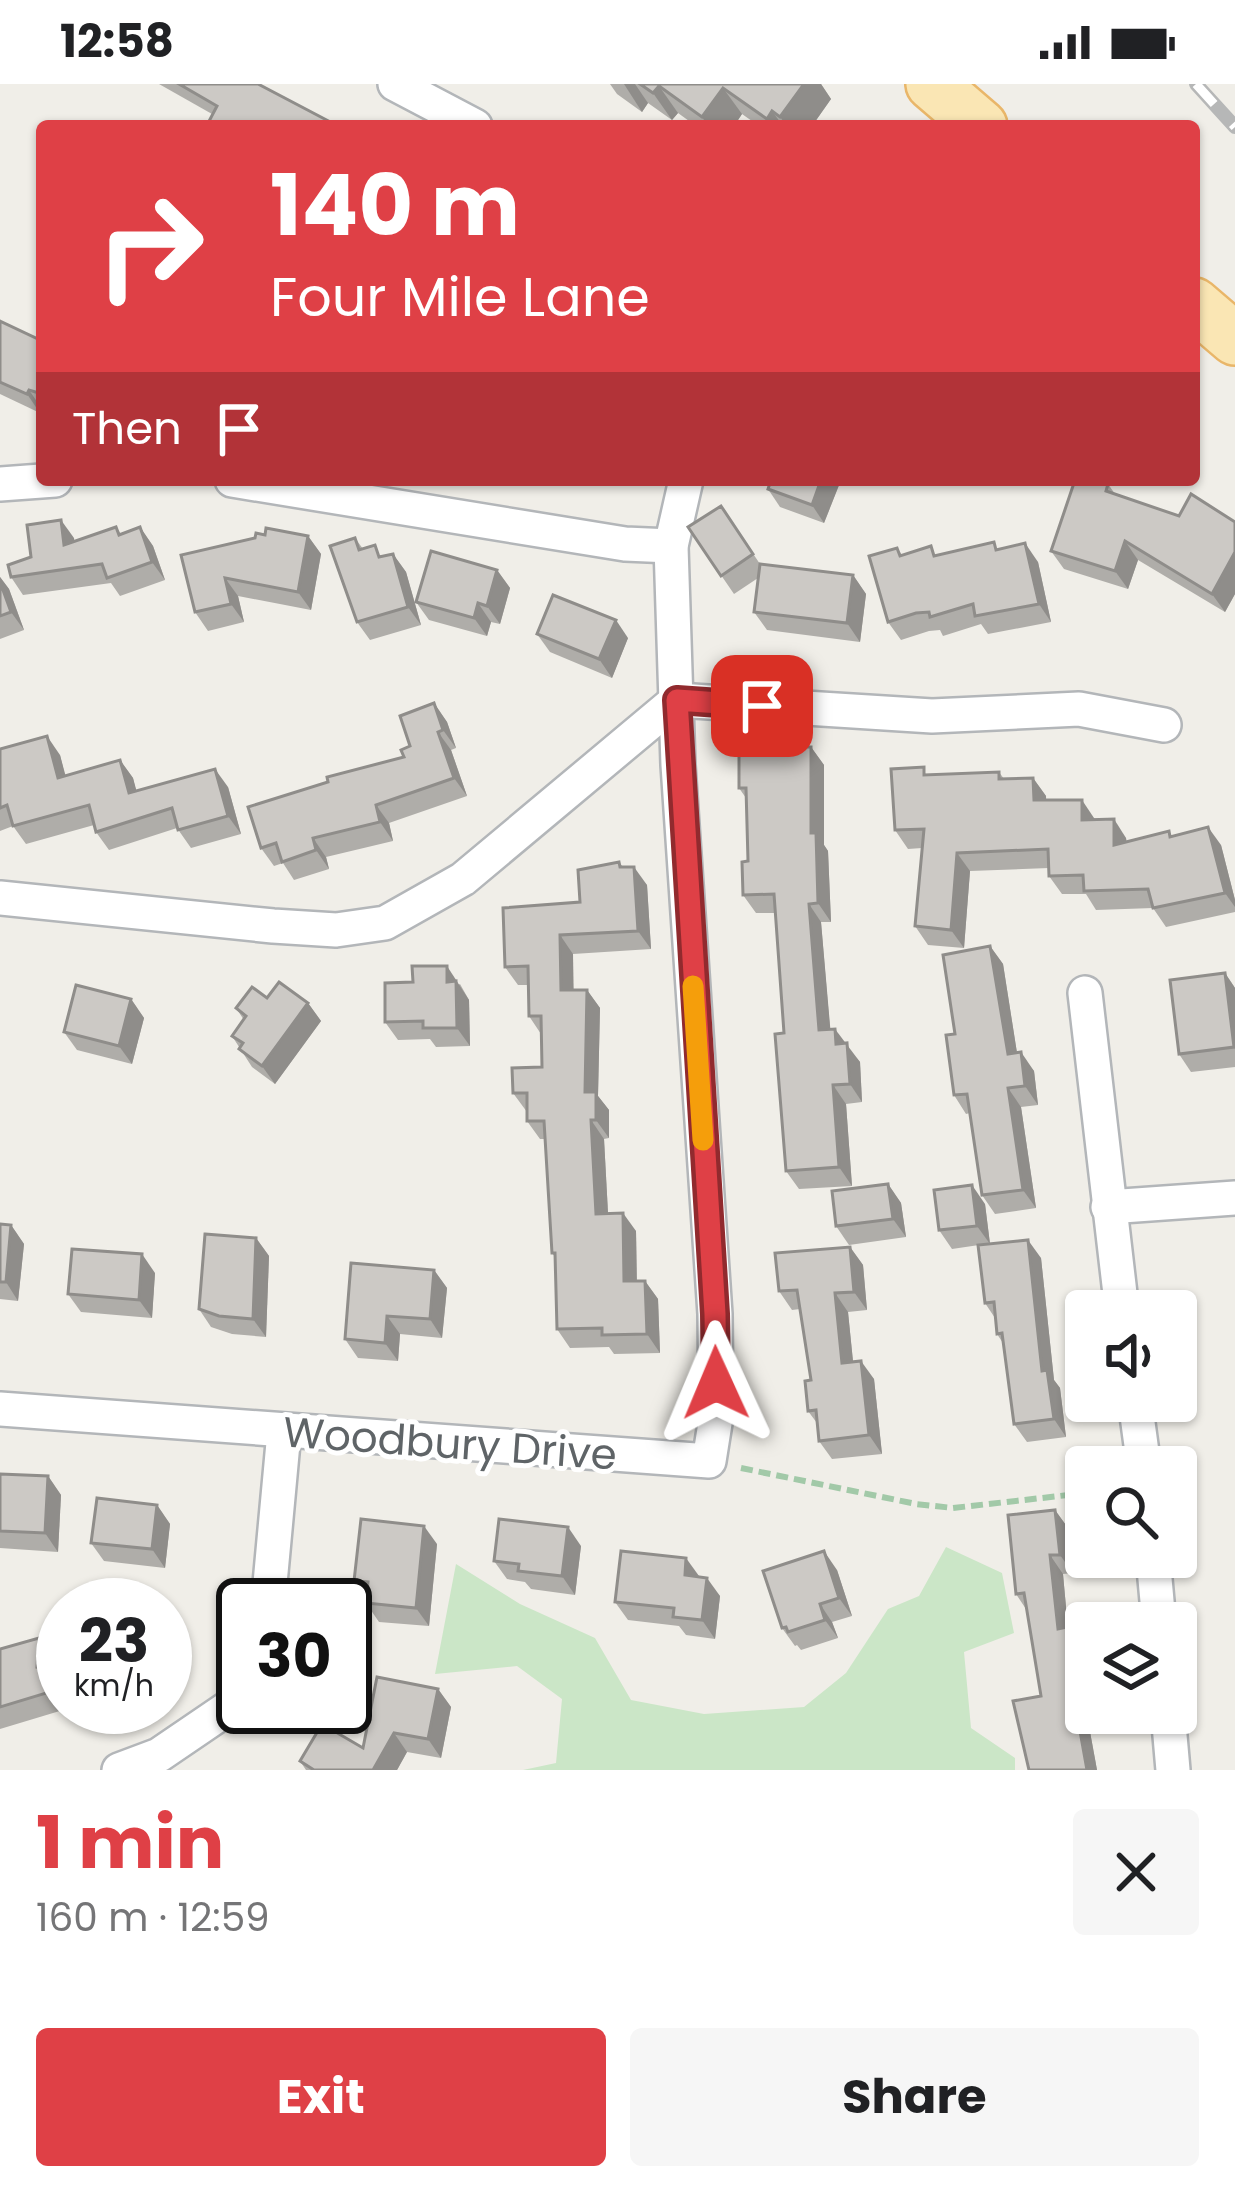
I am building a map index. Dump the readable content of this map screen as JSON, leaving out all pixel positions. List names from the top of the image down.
{
  "streets": {
    "street": ["Woodbury Drive"]
  },
  "page": {
    "status": "12:58",
    "turn": ["140 m", "Four Mile Lane"],
    "then": "Then",
    "speed": "23 km/h",
    "limit": "30",
    "heading": ["1 min", "160 m · 12:59"],
    "buttons": ["Exit", "Share"]
  }
}
